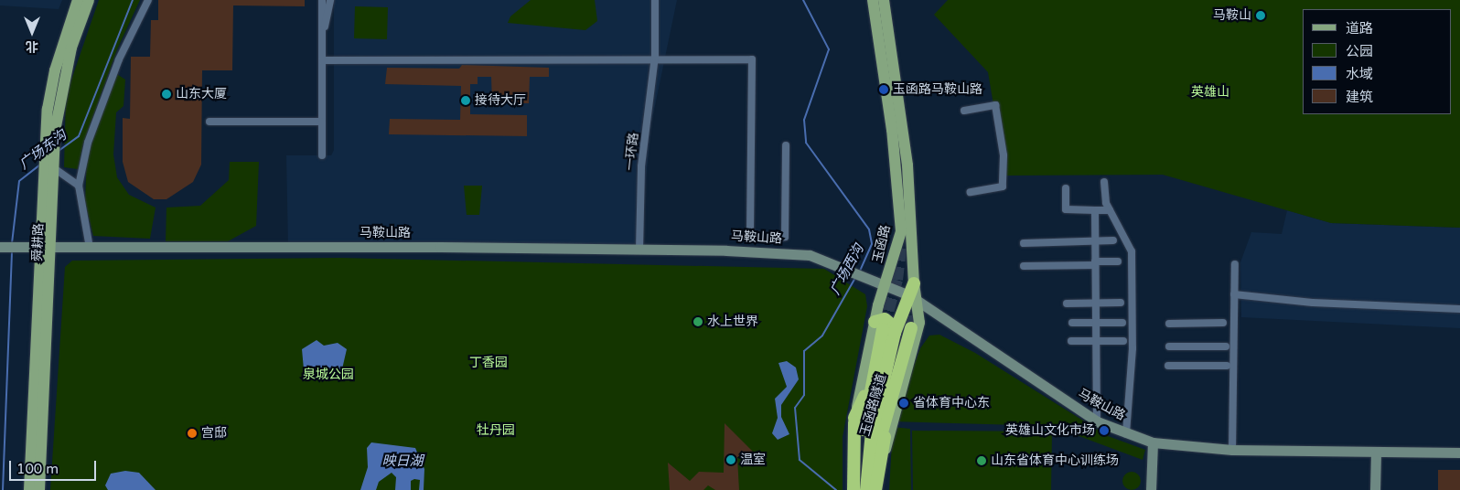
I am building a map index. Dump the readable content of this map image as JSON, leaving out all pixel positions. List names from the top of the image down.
{
  "streets": {
    "highway": ["玉函路隧道"],
    "main road": ["马鞍山路", "舜耕路", "玉函路"],
    "street": ["一环路"]
  },
  "crossings": [
    ["一环路", "马鞍山路"],
    ["马鞍山路", "舜耕路"],
    ["马鞍山路", "玉函路"],
    ["玉函路", "玉函路隧道"]
  ],
  "water": ["广场东沟", "广场西沟", "映日湖"],
  "parks": [
    "英雄山",
    "丁香园",
    "泉城公园",
    "牡丹园"
  ],
  "places": [
    "马鞍山",
    "玉函路马鞍山路",
    "山东大厦",
    "接待大厅",
    "水上世界",
    "省体育中心东",
    "英雄山文化市场",
    "宫邸",
    "温室",
    "山东省体育中心训练场"
  ],
  "legend": [
    "道路",
    "公园",
    "水域",
    "建筑"
  ],
  "scale_bar": "100 m",
  "north": "bottom"
}
